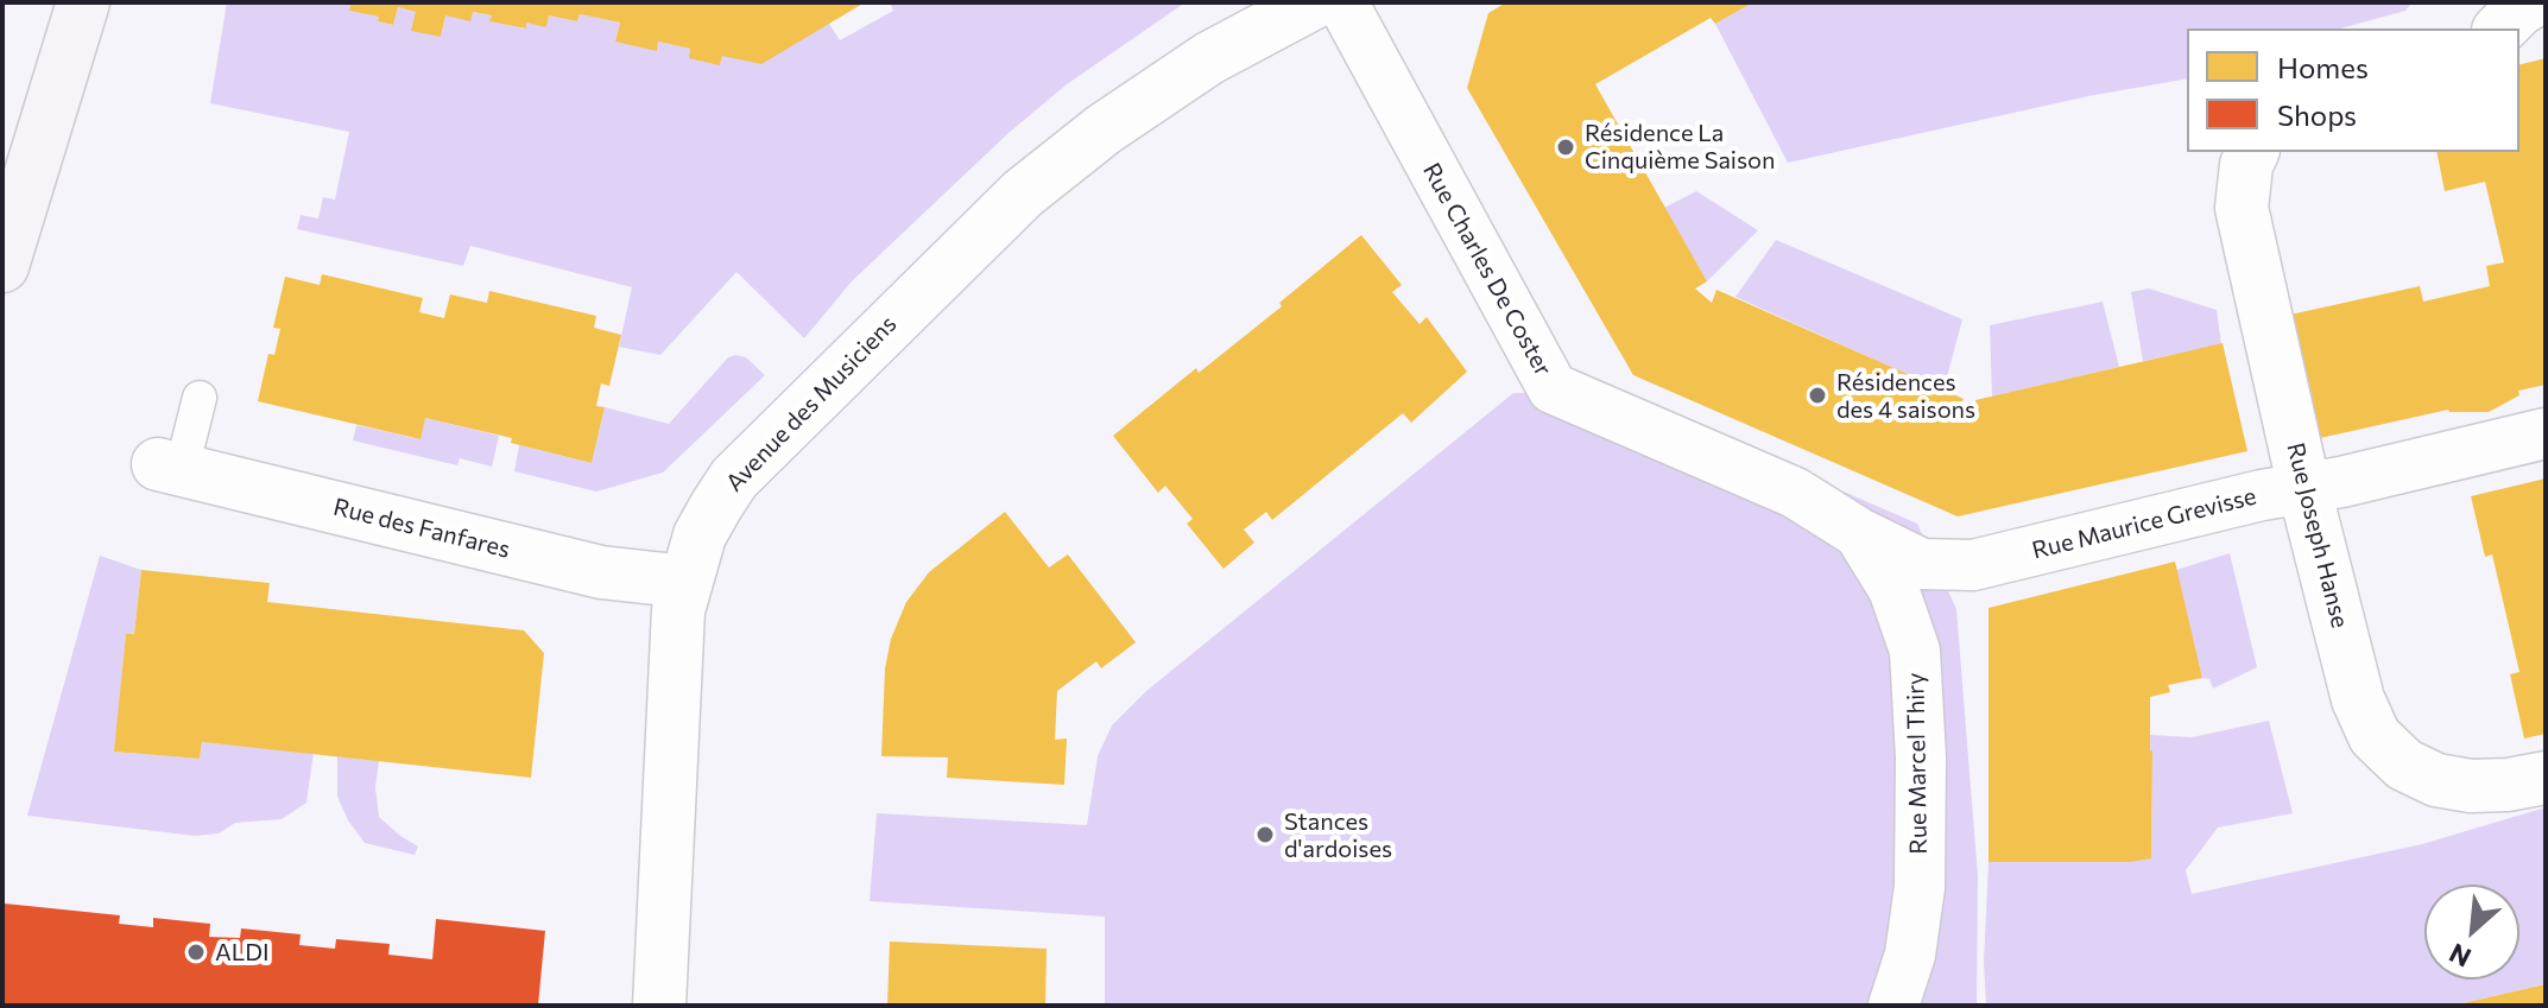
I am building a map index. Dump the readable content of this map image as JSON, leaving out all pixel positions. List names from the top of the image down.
{
  "streets": {
    "street": [
      "Rue Charles De Coster",
      "Avenue des Musiciens",
      "Rue Maurice Grevisse",
      "Rue des Fanfares",
      "Rue Joseph Hanse",
      "Rue Marcel Thiry"
    ]
  },
  "crossings": [
    ["Rue Charles De Coster", "Rue Maurice Grevisse"],
    ["Rue Charles De Coster", "Rue Marcel Thiry"],
    ["Avenue des Musiciens", "Rue des Fanfares"],
    ["Rue Maurice Grevisse", "Rue Joseph Hanse"],
    ["Rue Maurice Grevisse", "Rue Marcel Thiry"]
  ],
  "places": [
    "Résidence La Cinquième Saison",
    "Résidences des 4 saisons",
    "Stances d'ardoises",
    "ALDI"
  ],
  "legend": ["Homes", "Shops"],
  "north": "bottom left"
}
